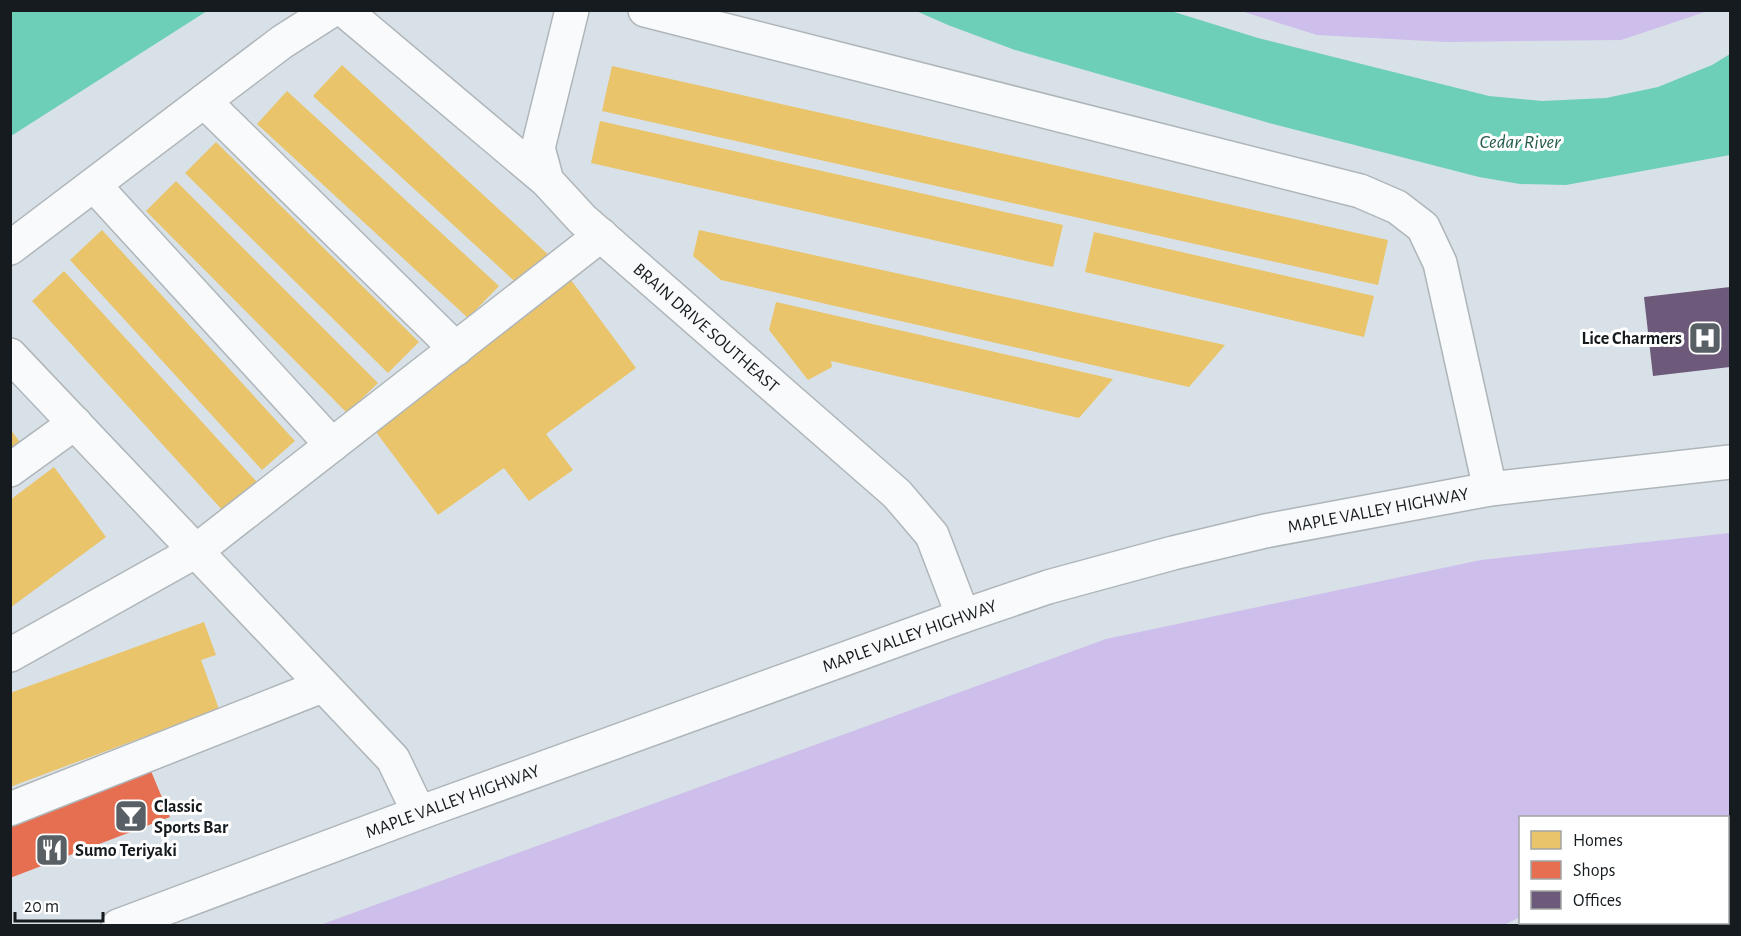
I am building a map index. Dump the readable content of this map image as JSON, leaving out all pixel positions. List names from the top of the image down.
{
  "streets": {
    "main road": ["BRAIN DRIVE SOUTHEAST", "MAPLE VALLEY HIGHWAY"]
  },
  "crossings": [
    ["BRAIN DRIVE SOUTHEAST", "MAPLE VALLEY HIGHWAY"]
  ],
  "water": ["Cedar River"],
  "places": {
    "hospital": ["Lice Charmers"],
    "bar": ["Classic Sports Bar"],
    "restaurant": ["Sumo Teriyaki"]
  },
  "legend": ["Homes", "Shops", "Offices"],
  "scale_bar": "20 m"
}
